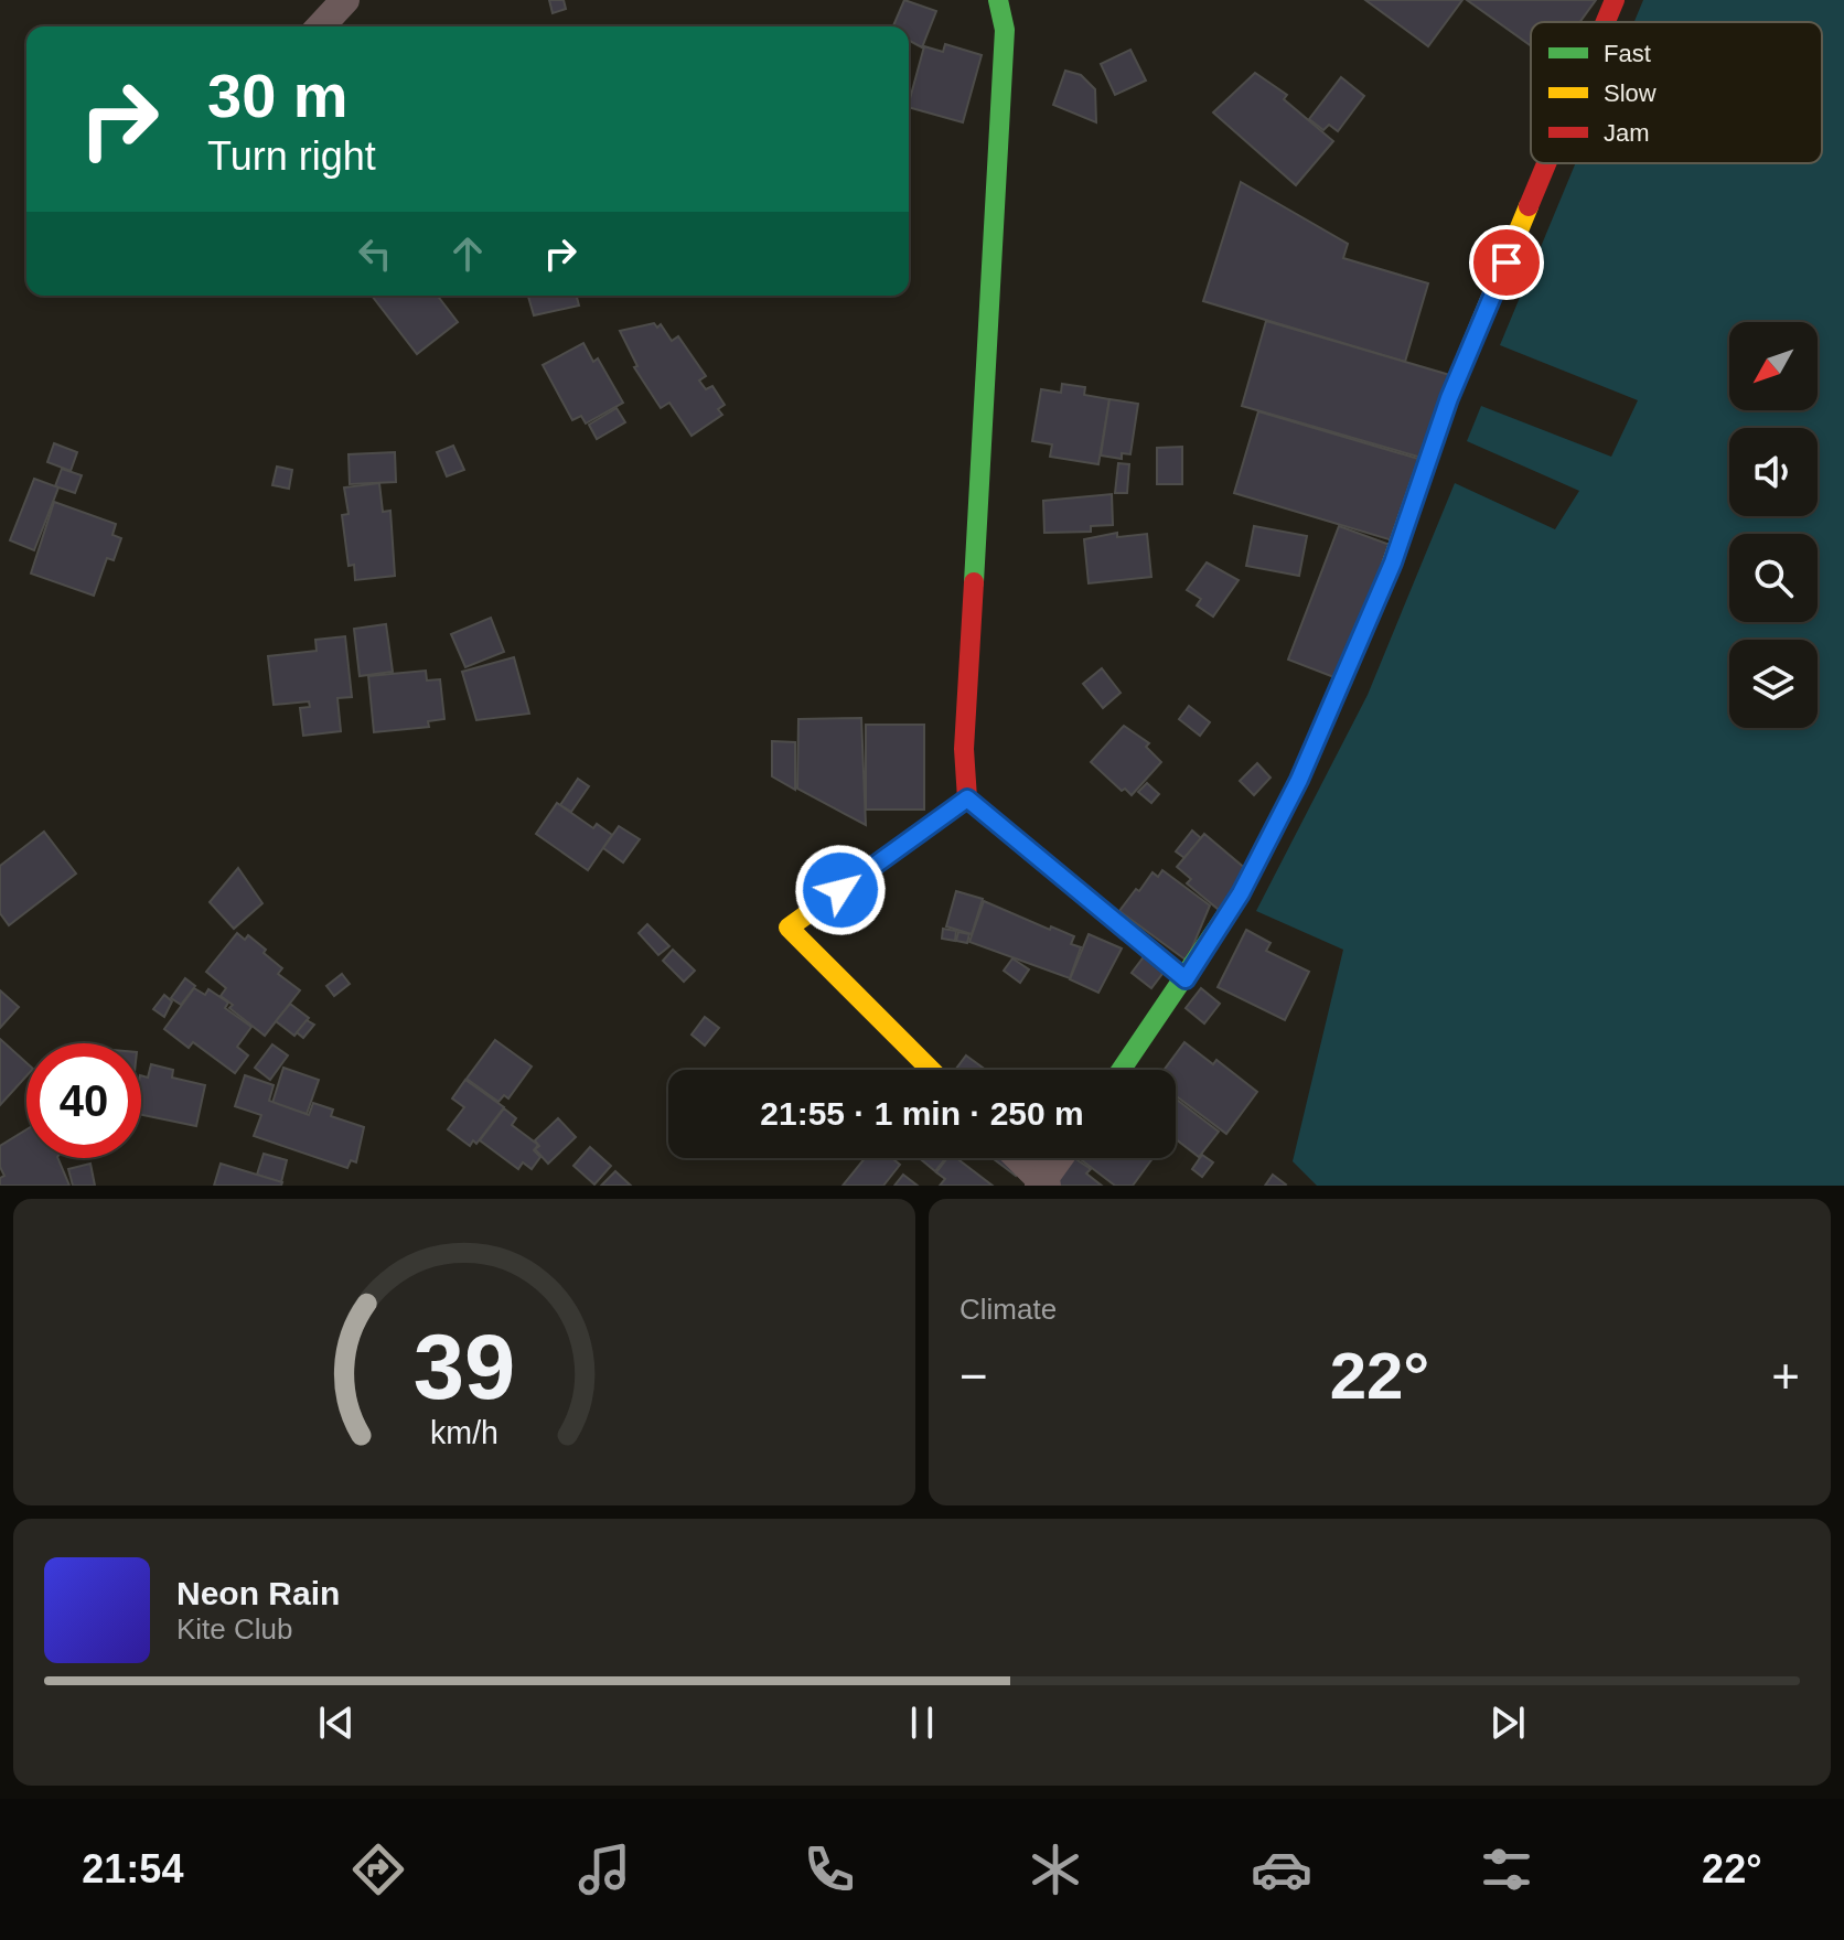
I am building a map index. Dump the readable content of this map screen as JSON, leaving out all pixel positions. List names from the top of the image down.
{
  "legend": ["Fast", "Slow", "Jam"],
  "north": "bottom left",
  "page": {
    "turn": ["30 m", "Turn right"],
    "limit": "40",
    "trip": "21:55 · 1 min · 250 m",
    "tile": "Climate",
    "heat": ["−", "22°", "+"],
    "song": ["Neon Rain", "Kite Club"],
    "tabs": ["21:54", "22°"],
    "gauge": ["39", "km/h"]
  }
}
